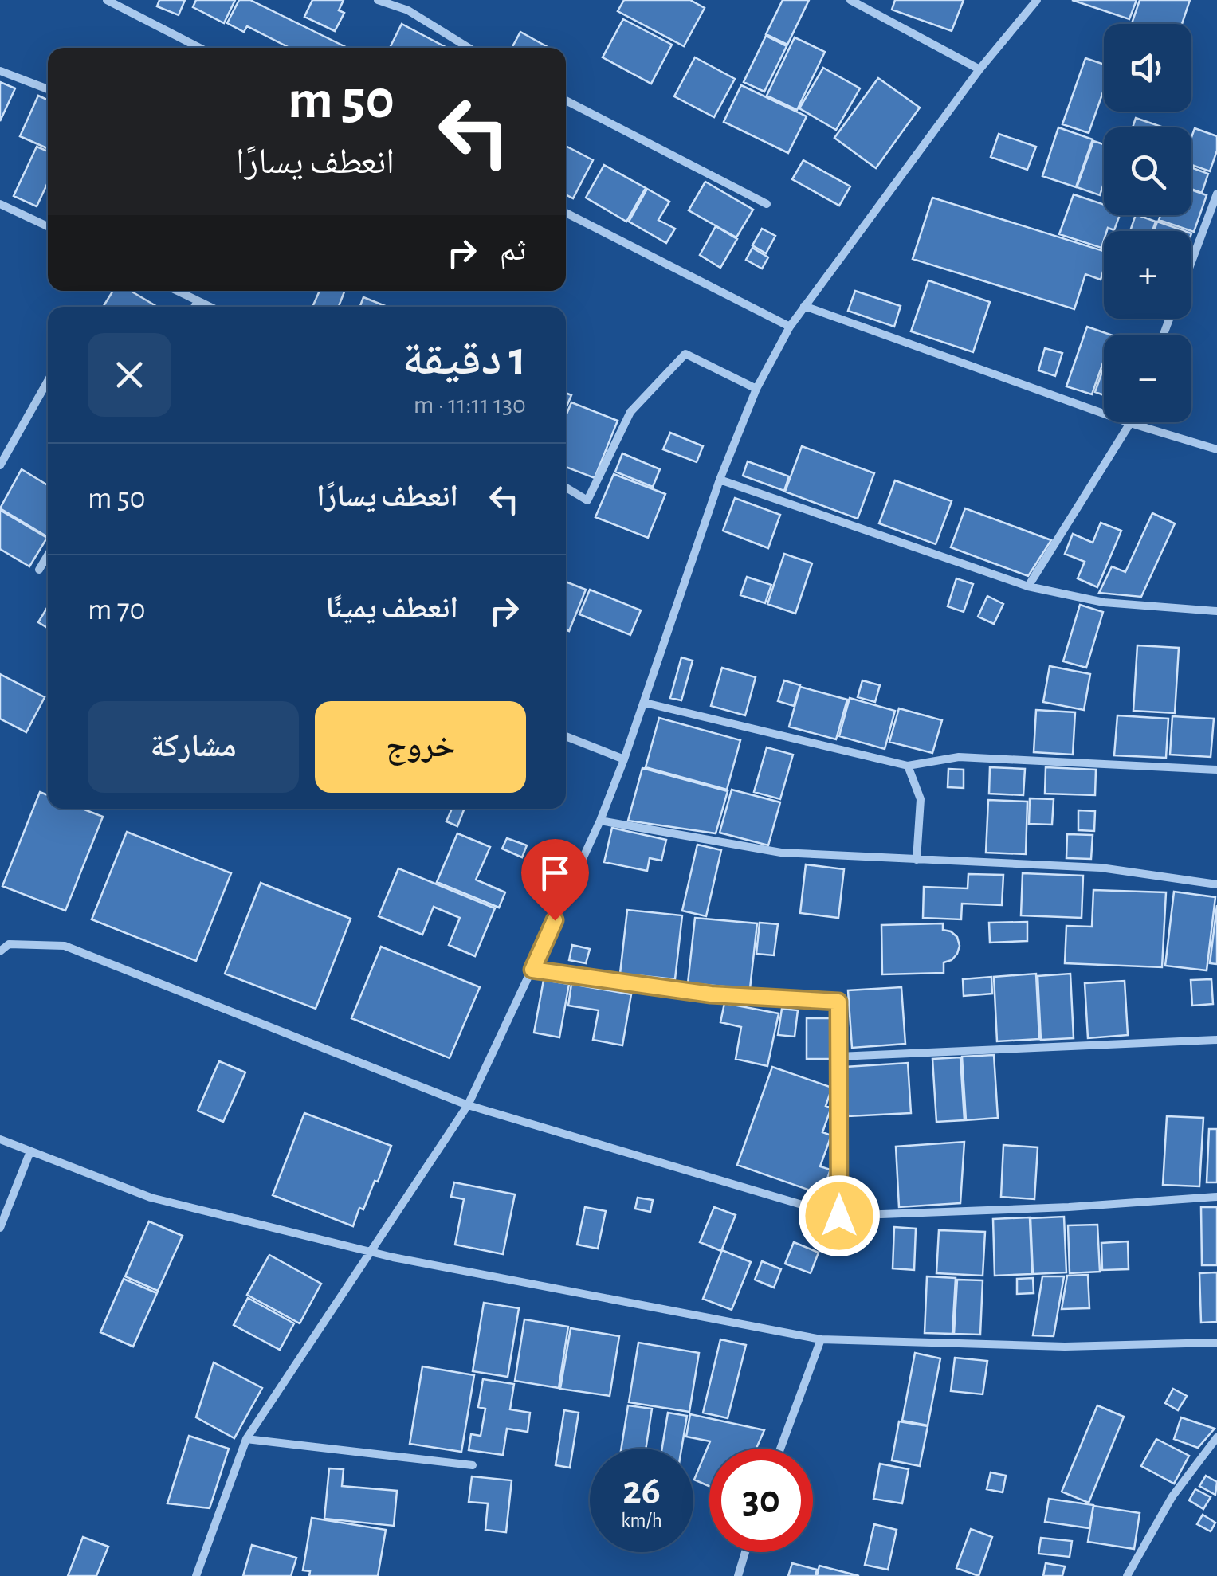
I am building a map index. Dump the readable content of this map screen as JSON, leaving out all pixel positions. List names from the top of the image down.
{
  "page": {
    "map_buttons": ["+", "−"],
    "turn": ["50 m", "انعطف يسارًا"],
    "then": "ثم",
    "heading": ["1 دقيقة", "130 m · 11:11"],
    "list": [
      {
        "name": "انعطف يسارًا",
        "value": "50 m"
      },
      {
        "name": "انعطف يمينًا",
        "value": "70 m"
      }
    ],
    "buttons": ["خروج", "مشاركة"],
    "speed": "26 km/h",
    "limit": "30"
  }
}
